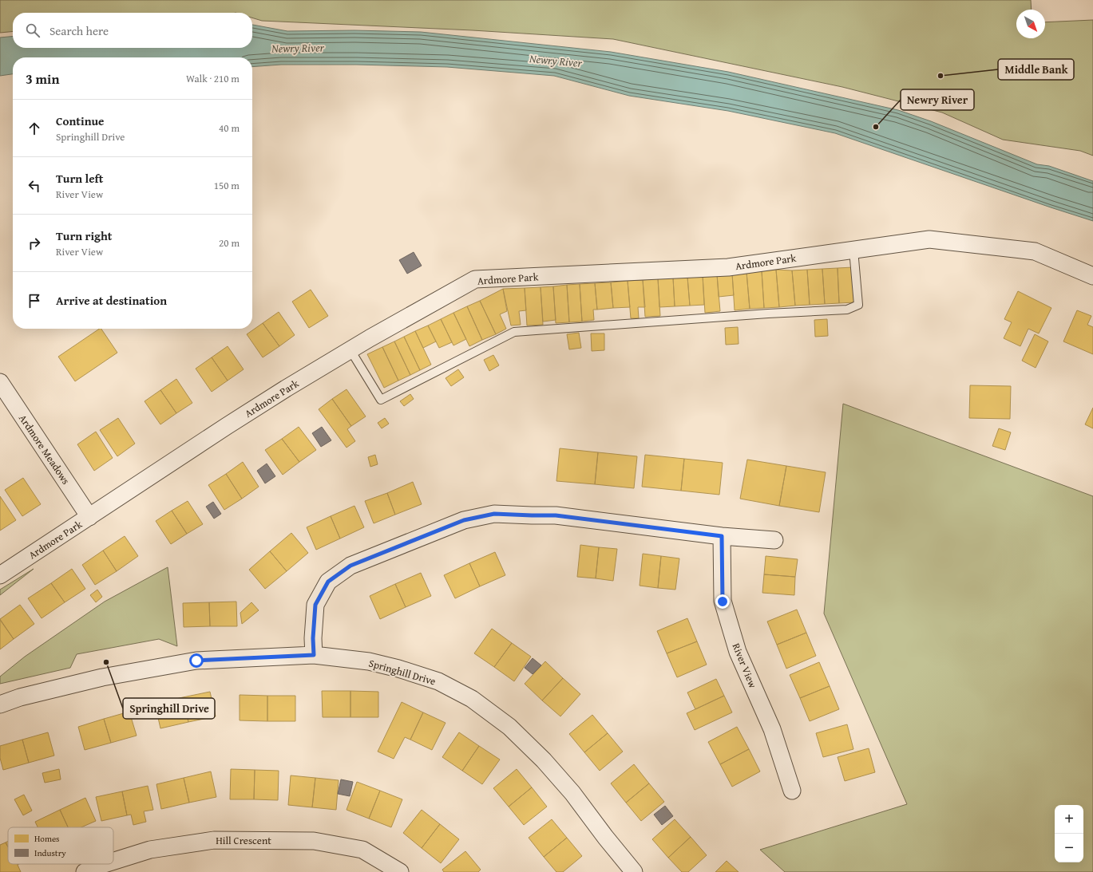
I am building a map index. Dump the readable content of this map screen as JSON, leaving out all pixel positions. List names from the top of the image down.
{
  "streets": {
    "street": [
      "Ardmore Park",
      "Ardmore Meadows",
      "River View",
      "Springhill Drive",
      "Hill Crescent"
    ]
  },
  "crossings": [
    ["Ardmore Park", "Ardmore Meadows"]
  ],
  "water": ["Newry River"],
  "places": ["Middle Bank", "Newry River", "Springhill Drive"],
  "legend": ["Homes", "Industry"],
  "north": "bottom right",
  "page": {
    "search": "Search here",
    "heading": ["3 min", "Walk · 210 m"],
    "list": [
      ["Continue", "Springhill Drive", "40 m"],
      ["Turn left", "River View", "150 m"],
      ["Turn right", "River View", "20 m"],
      "Arrive at destination"
    ],
    "map_buttons": ["+", "−"]
  }
}
